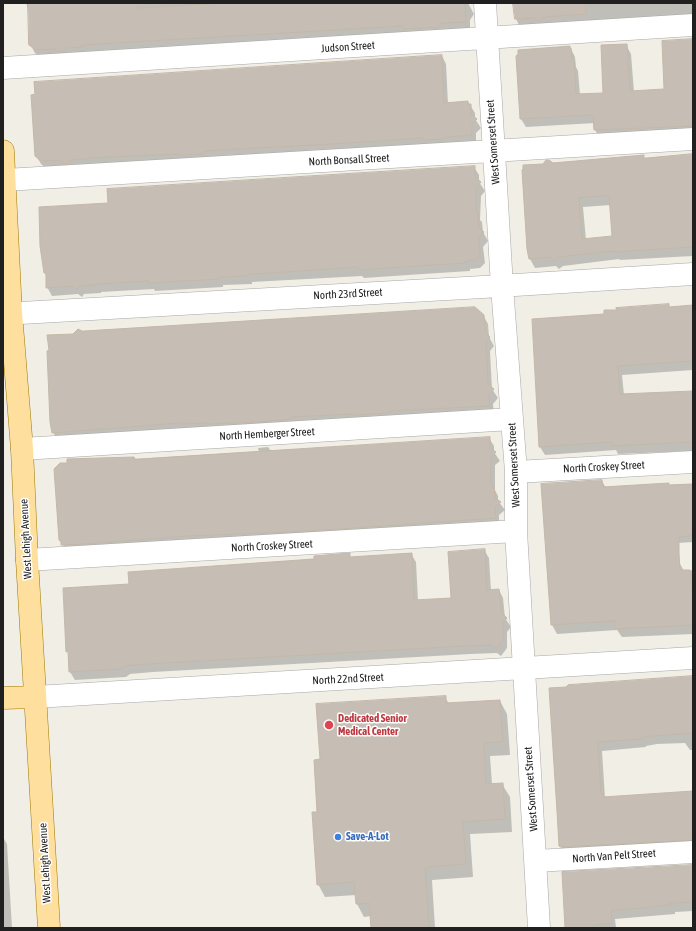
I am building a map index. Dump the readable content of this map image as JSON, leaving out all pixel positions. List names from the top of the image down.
{
  "streets": {
    "main road": ["West Lehigh Avenue", "North 22nd Street"],
    "street": [
      "Judson Street",
      "West Somerset Street",
      "North Bonsall Street",
      "North 23rd Street",
      "North Hemberger Street",
      "North Croskey Street",
      "North Van Pelt Street"
    ]
  },
  "crossings": [
    ["Judson Street", "West Somerset Street"],
    ["West Somerset Street", "North Bonsall Street"],
    ["West Somerset Street", "North 23rd Street"],
    ["West Somerset Street", "North Hemberger Street"],
    ["West Somerset Street", "North Croskey Street"],
    ["West Somerset Street", "North 22nd Street"],
    ["West Somerset Street", "North Van Pelt Street"],
    ["North Bonsall Street", "West Lehigh Avenue"],
    ["North 23rd Street", "West Lehigh Avenue"],
    ["North Hemberger Street", "West Lehigh Avenue"],
    ["North Croskey Street", "West Lehigh Avenue"],
    ["West Lehigh Avenue", "North 22nd Street"]
  ],
  "places": ["Dedicated Senior Medical Center", "Save-A-Lot"]
}
